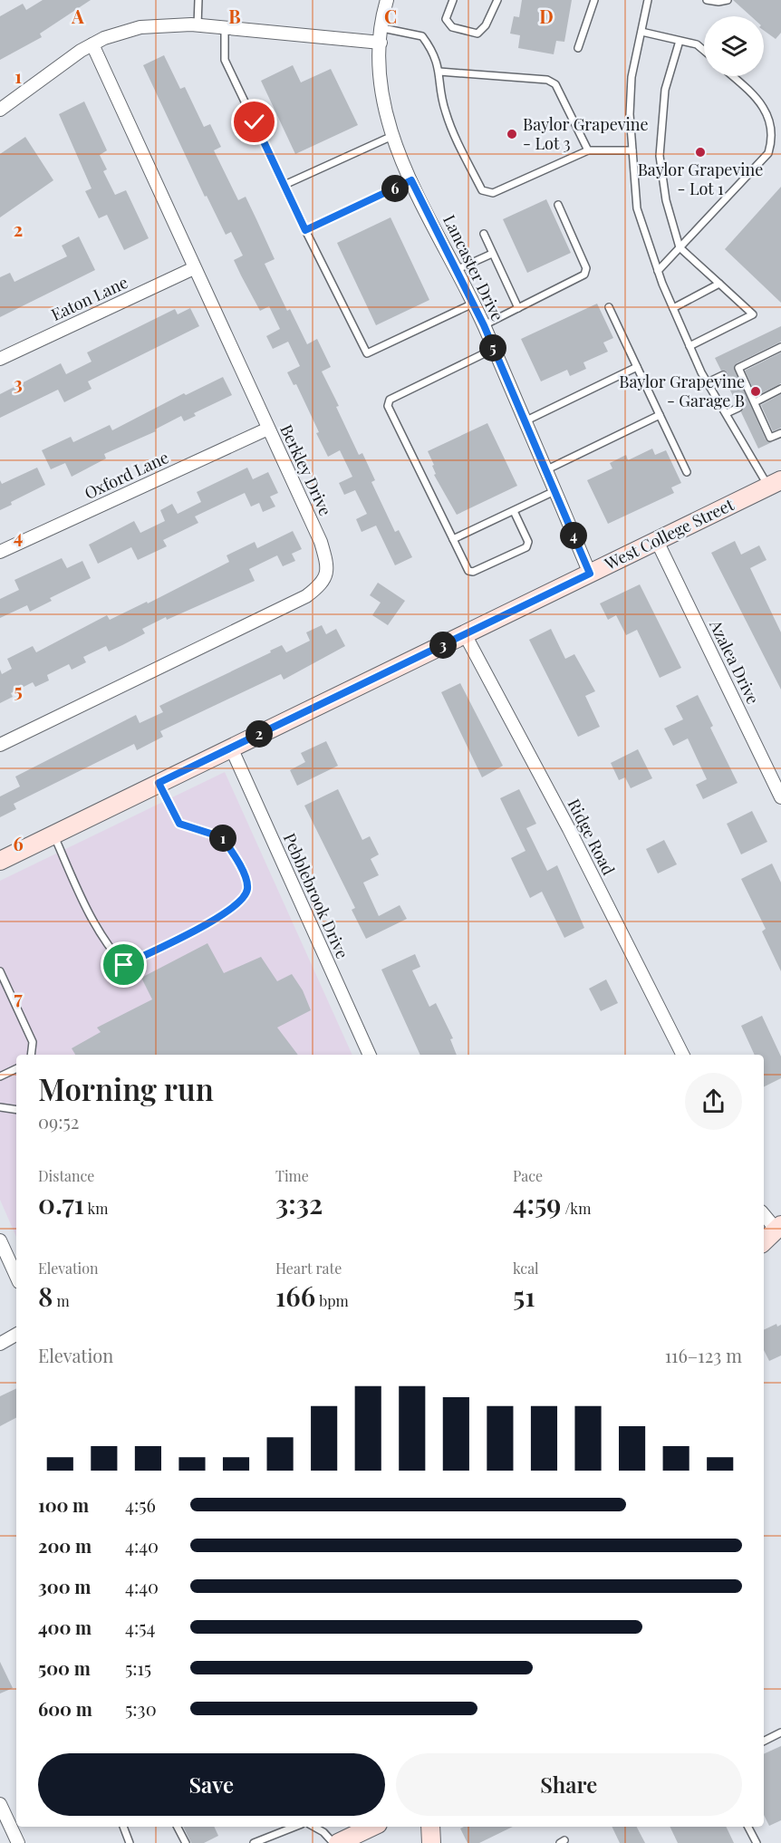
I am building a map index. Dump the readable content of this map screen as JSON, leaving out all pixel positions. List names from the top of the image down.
{
  "streets": {
    "street": [
      "Lancaster Drive",
      "Eaton Lane",
      "Berkley Drive",
      "Oxford Lane",
      "West College Street",
      "Azalea Drive",
      "Ridge Road",
      "Pebblebrook Drive"
    ]
  },
  "crossings": [
    ["Lancaster Drive", "West College Street"],
    ["Eaton Lane", "Berkley Drive"],
    ["Berkley Drive", "Oxford Lane"],
    ["West College Street", "Azalea Drive"],
    ["West College Street", "Ridge Road"],
    ["West College Street", "Pebblebrook Drive"]
  ],
  "places": ["Baylor Grapevine - Lot 3", "Baylor Grapevine - Lot 1", "Baylor Grapevine - Garage B"],
  "page": {
    "pins": [
      "6",
      "5",
      "4",
      "3",
      "2",
      "1"
    ],
    "heading": ["Morning run", "09:52"],
    "stats": [
      ["Distance", "0.71 km"],
      ["Time", "3:32"],
      ["Pace", "4:59 /km"],
      ["Elevation", "8 m"],
      ["Heart rate", "166 bpm"],
      ["kcal", "51"]
    ],
    "chart": ["Elevation", "116–123 m"],
    "list": [
      {
        "name": "100 m",
        "note": "4:56"
      },
      {
        "name": "200 m",
        "note": "4:40"
      },
      {
        "name": "300 m",
        "note": "4:40"
      },
      {
        "name": "400 m",
        "note": "4:54"
      },
      {
        "name": "500 m",
        "note": "5:15"
      },
      {
        "name": "600 m",
        "note": "5:30"
      }
    ],
    "buttons": ["Save", "Share"]
  },
  "grid": {
    "columns": [
      "A",
      "B",
      "C",
      "D"
    ],
    "rows": [
      "1",
      "2",
      "3",
      "4",
      "5",
      "6",
      "7"
    ]
  }
}
